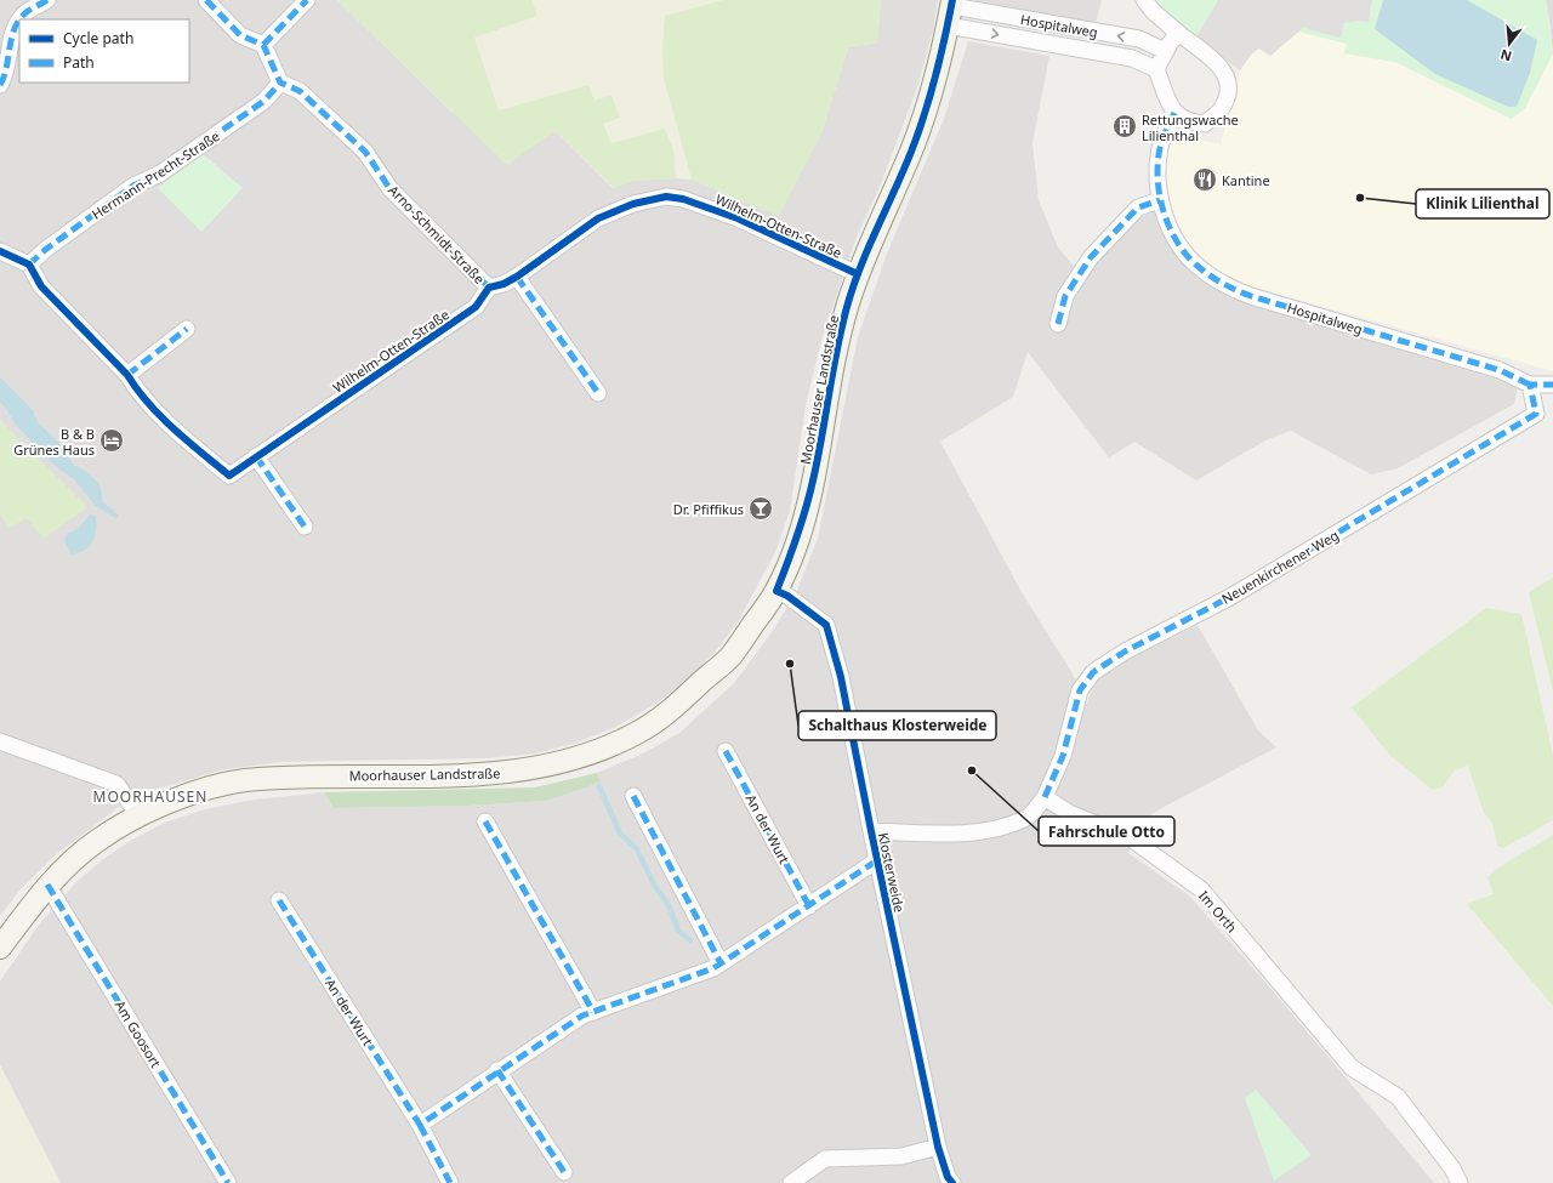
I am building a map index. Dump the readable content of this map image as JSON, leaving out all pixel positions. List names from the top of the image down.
{
  "streets": {
    "street": [
      "Hospitalweg",
      "Hermann-Precht-Straße",
      "Wilhelm-Otten-Straße",
      "Arno-Schmidt-Straße",
      "Moorhauser Landstraße",
      "Neuenkirchener Weg",
      "An der Wurt",
      "Klosterweide",
      "Im Orth",
      "Am Goosort"
    ]
  },
  "crossings": [
    ["Hospitalweg", "Moorhauser Landstraße"],
    ["Hospitalweg", "Neuenkirchener Weg"],
    ["Hermann-Precht-Straße", "Wilhelm-Otten-Straße"],
    ["Hermann-Precht-Straße", "Arno-Schmidt-Straße"],
    ["Wilhelm-Otten-Straße", "Arno-Schmidt-Straße"],
    ["Wilhelm-Otten-Straße", "Moorhauser Landstraße"],
    ["Moorhauser Landstraße", "Klosterweide"],
    ["Moorhauser Landstraße", "Am Goosort"],
    ["Neuenkirchener Weg", "Im Orth"]
  ],
  "districts": ["MOORHAUSEN"],
  "places": {
    "building": ["Rettungswache Lilienthal"],
    "restaurant": ["Kantine"],
    "other": ["Klinik Lilienthal", "Schalthaus Klosterweide", "Fahrschule Otto"],
    "hotel": ["B & B Grünes Haus"],
    "bar": ["Dr. Pfiffikus"]
  },
  "legend": ["Cycle path", "Path"],
  "north": "bottom"
}
